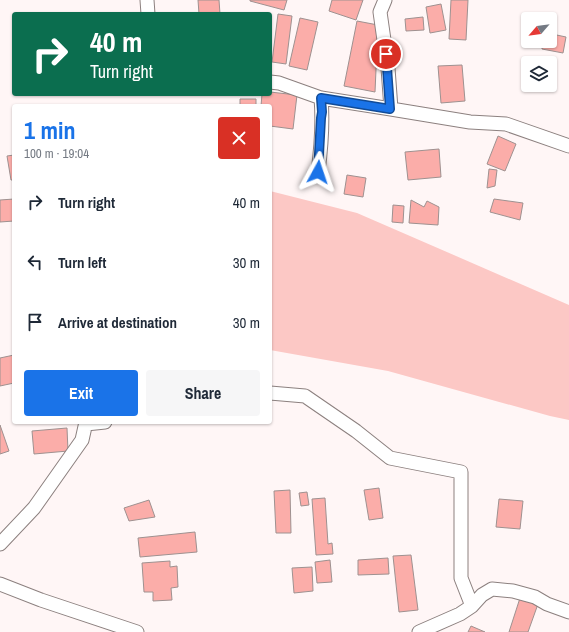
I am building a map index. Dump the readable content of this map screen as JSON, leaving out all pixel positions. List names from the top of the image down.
{
  "north": "bottom left",
  "page": {
    "turn": ["40 m", "Turn right"],
    "heading": ["1 min", "100 m · 19:04"],
    "list": [
      {
        "name": "Turn right",
        "value": "40 m"
      },
      {
        "name": "Turn left",
        "value": "30 m"
      },
      {
        "name": "Arrive at destination",
        "value": "30 m"
      }
    ],
    "buttons": ["Exit", "Share"]
  }
}
